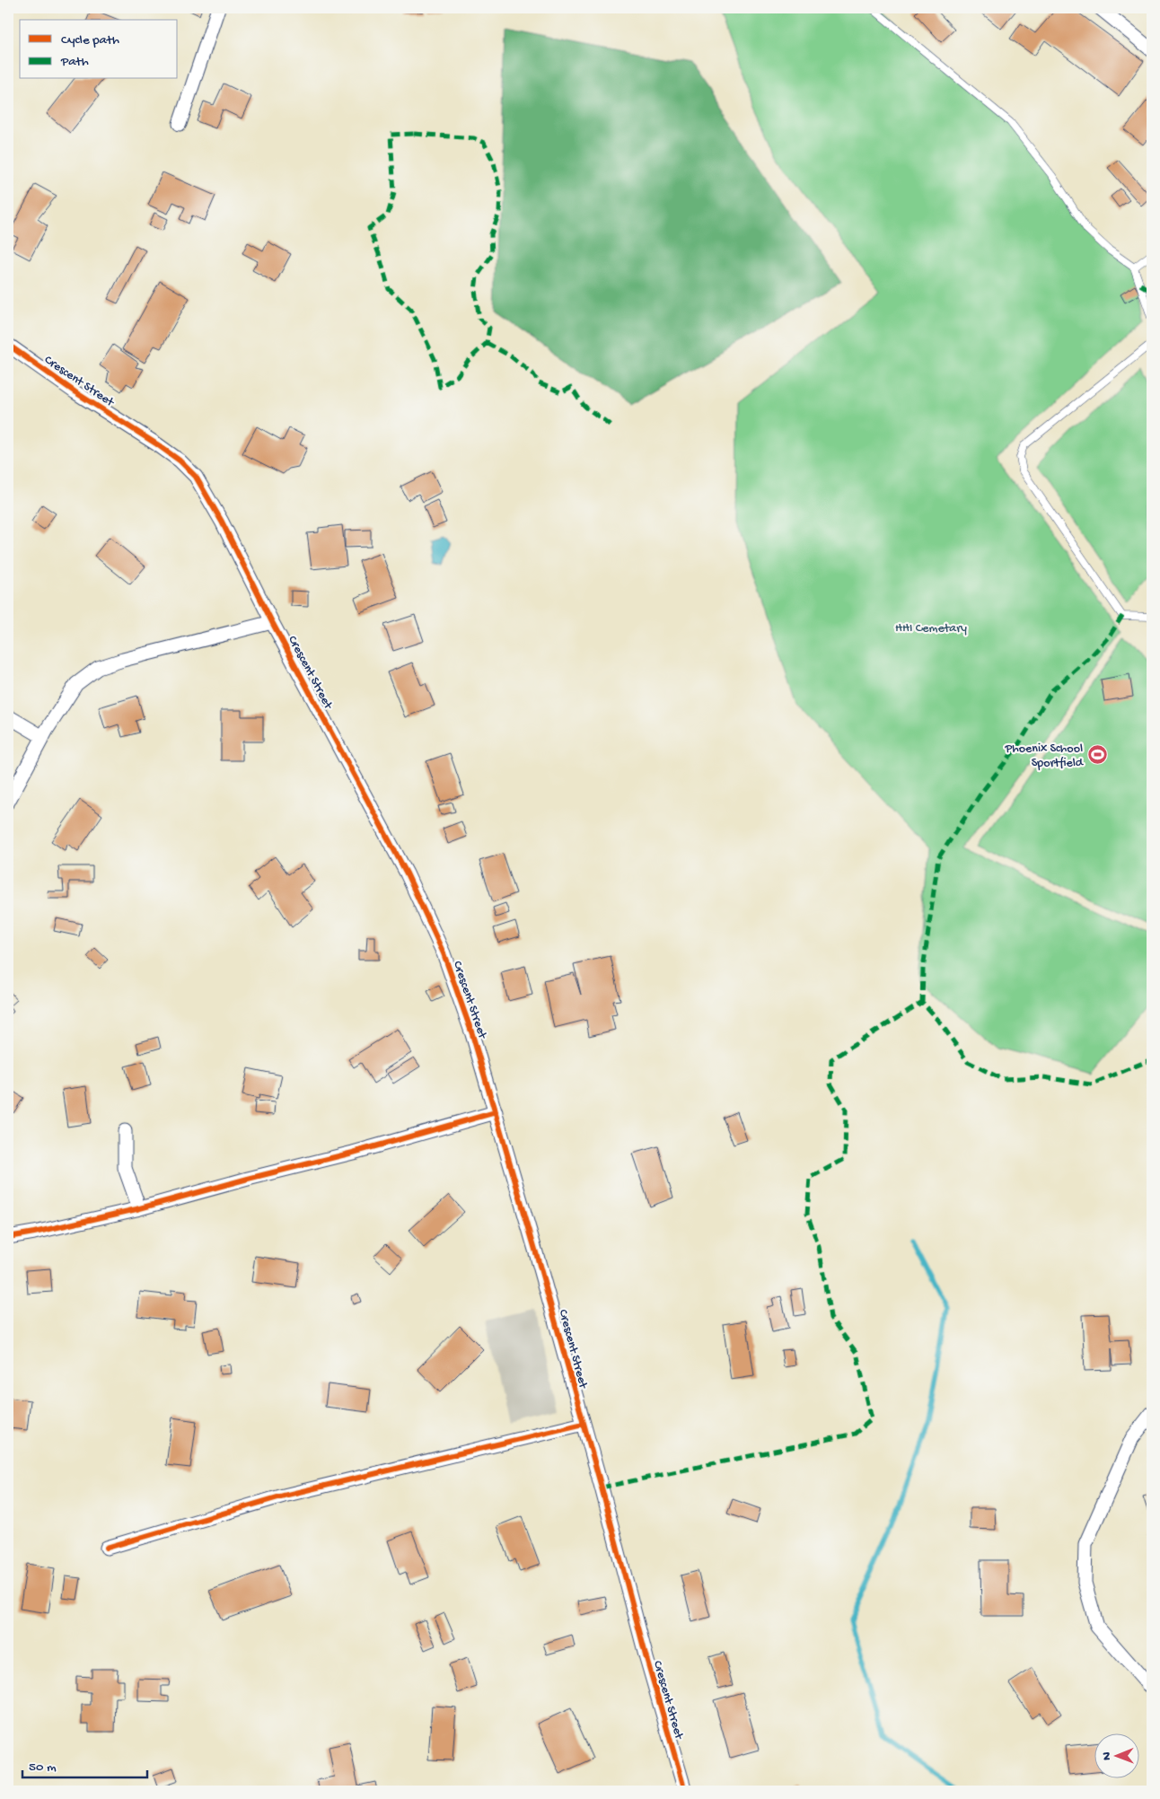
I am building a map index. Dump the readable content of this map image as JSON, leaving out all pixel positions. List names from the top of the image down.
{
  "streets": {
    "street": ["Crescent Street"]
  },
  "parks": ["HHI Cemetary"],
  "places": {
    "sports": ["Phoenix School Sportfield"]
  },
  "legend": ["Cycle path", "Path"],
  "scale_bar": "50 m",
  "north": "left"
}
